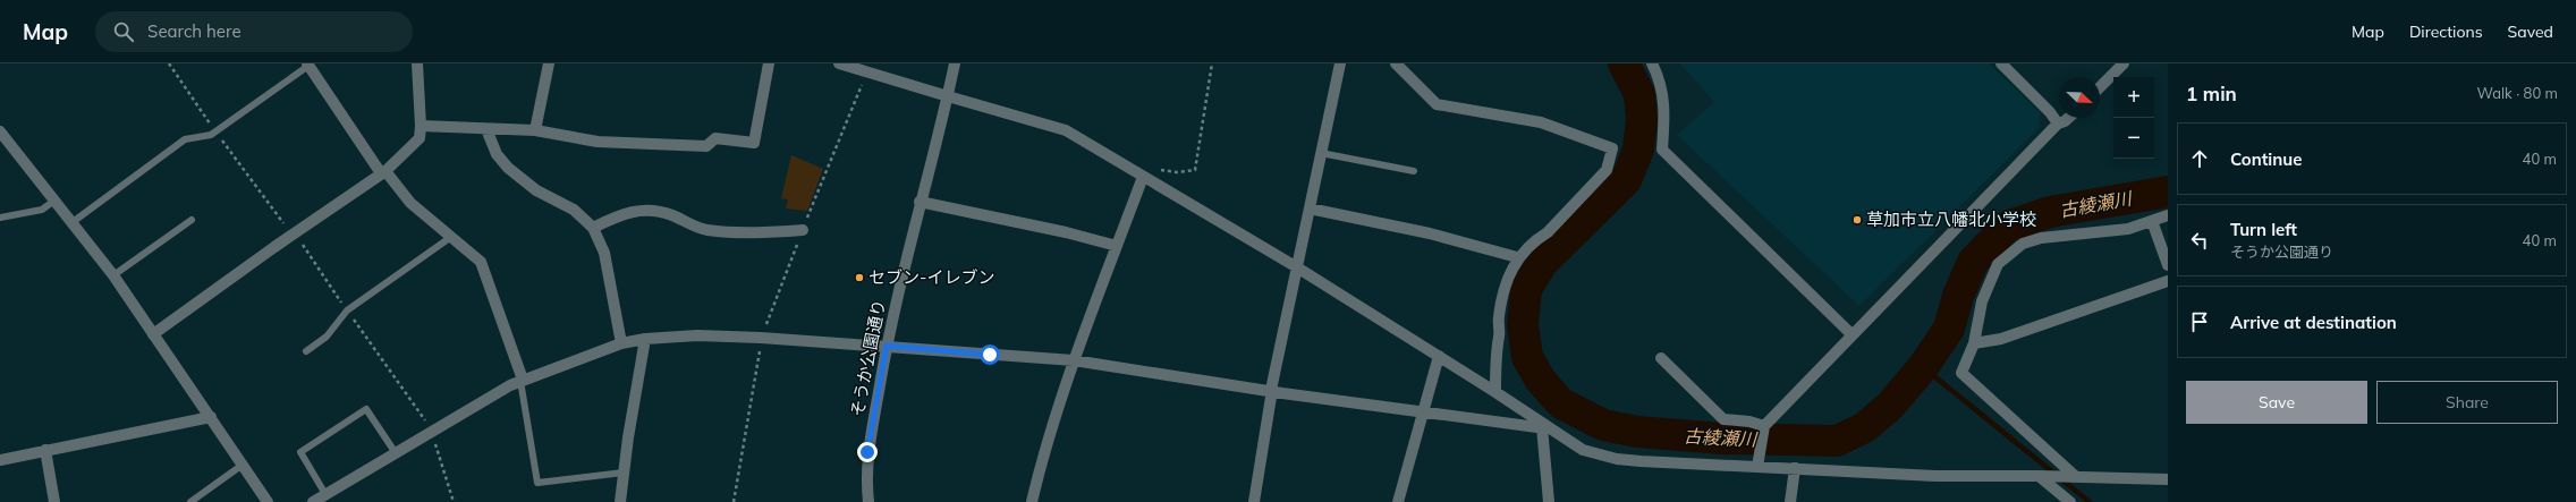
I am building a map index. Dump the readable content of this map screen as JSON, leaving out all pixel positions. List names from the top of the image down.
{
  "streets": {
    "street": ["そうか公園通り"]
  },
  "water": ["古綾瀬川"],
  "places": ["草加市立八幡北小学校", "セブン-イレブン"],
  "north": "bottom right",
  "page": {
    "header": "Map",
    "search": "Search here",
    "nav": ["Map", "Directions", "Saved"],
    "heading": ["1 min", "Walk · 80 m"],
    "map_buttons": ["+", "−"],
    "list": [
      ["Continue", "40 m"],
      ["Turn left", "そうか公園通り", "40 m"],
      "Arrive at destination"
    ],
    "buttons": ["Save", "Share"]
  }
}
